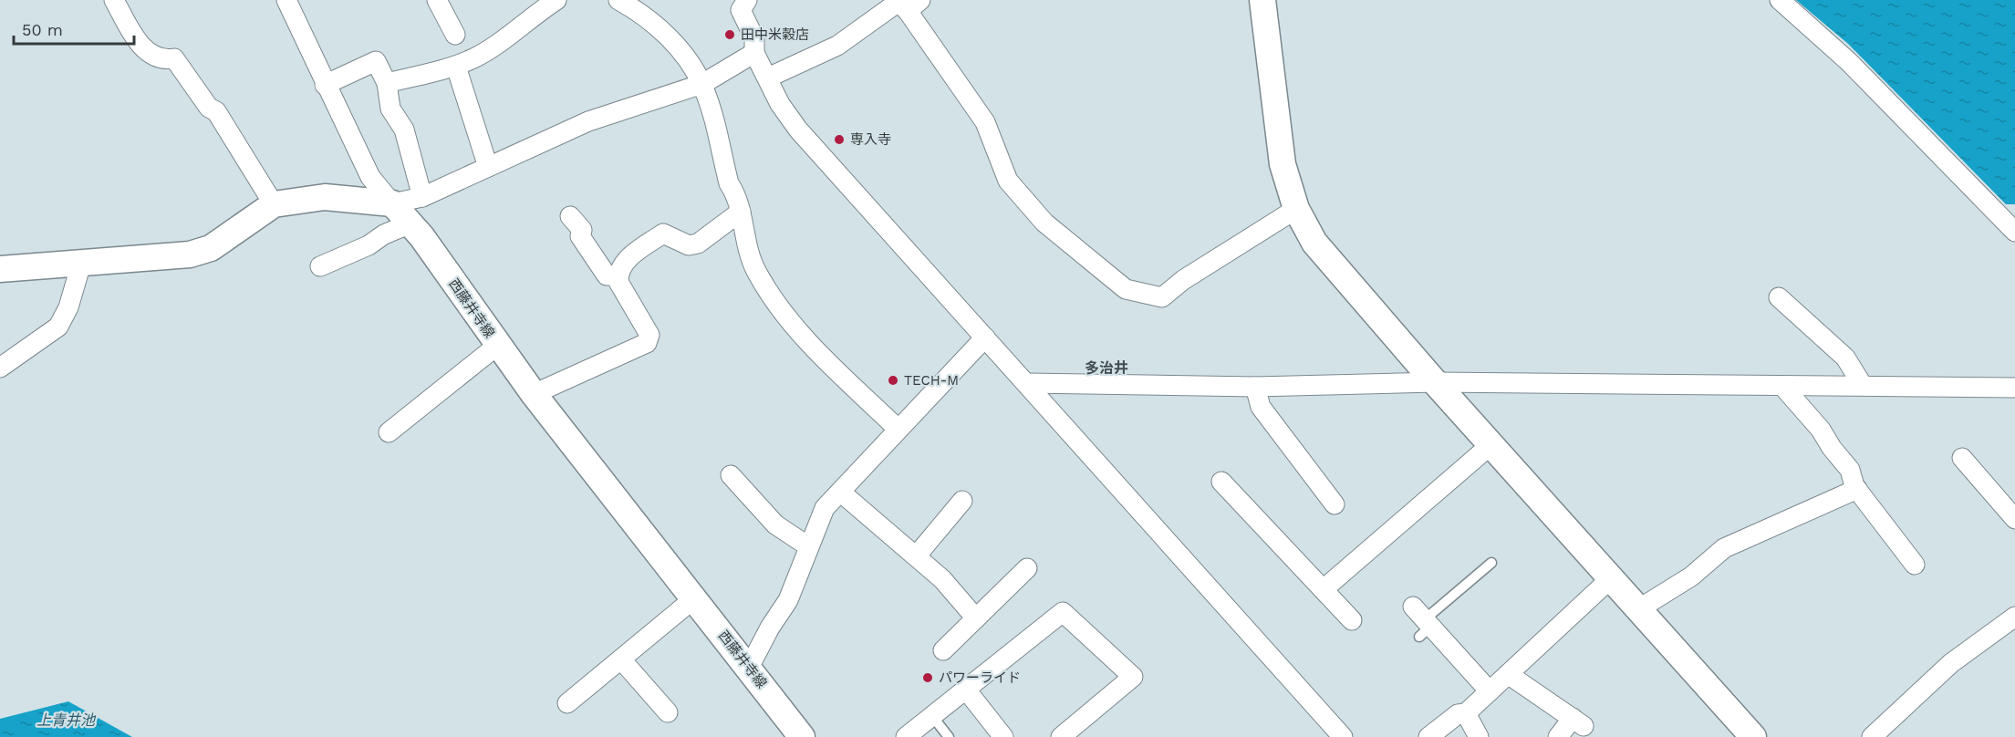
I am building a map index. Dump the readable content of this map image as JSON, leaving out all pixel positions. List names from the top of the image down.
{
  "streets": {
    "main road": ["西藤井寺線"]
  },
  "districts": ["多治井"],
  "water": ["上青井池"],
  "places": [
    "田中米穀店",
    "専入寺",
    "TECH-M",
    "パワーライド"
  ],
  "scale_bar": "50 m"
}
